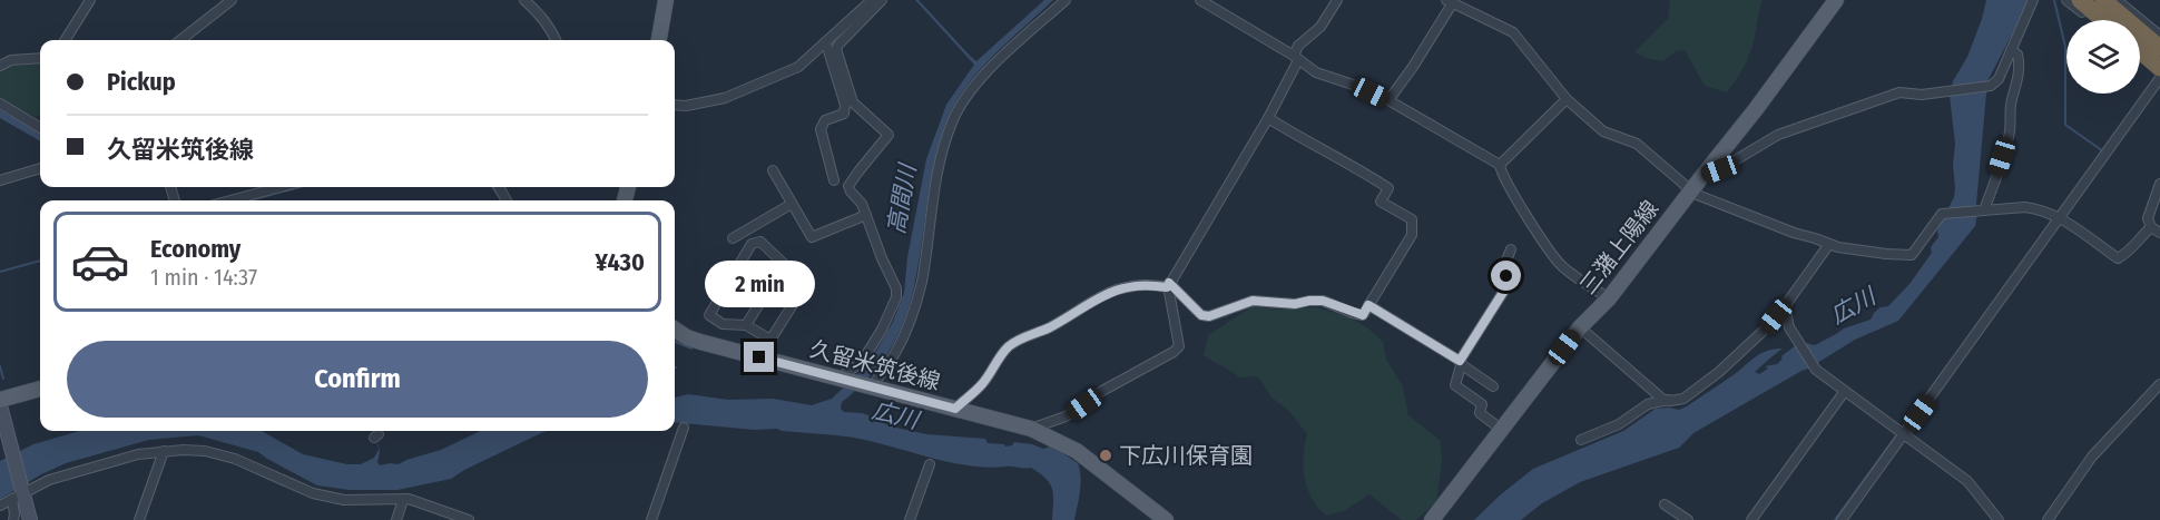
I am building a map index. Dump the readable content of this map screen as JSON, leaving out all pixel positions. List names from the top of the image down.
{
  "streets": {
    "main road": ["三潴上陽線", "久留米筑後線"]
  },
  "water": ["高間川", "広川"],
  "places": ["下広川保育園"],
  "page": {
    "banner": ["Pickup", "久留米筑後線"],
    "list": [
      {
        "name": "Economy",
        "note": "1 min · 14:37",
        "value": "¥430"
      }
    ],
    "bubble": "2 min",
    "buttons": "Confirm"
  }
}
